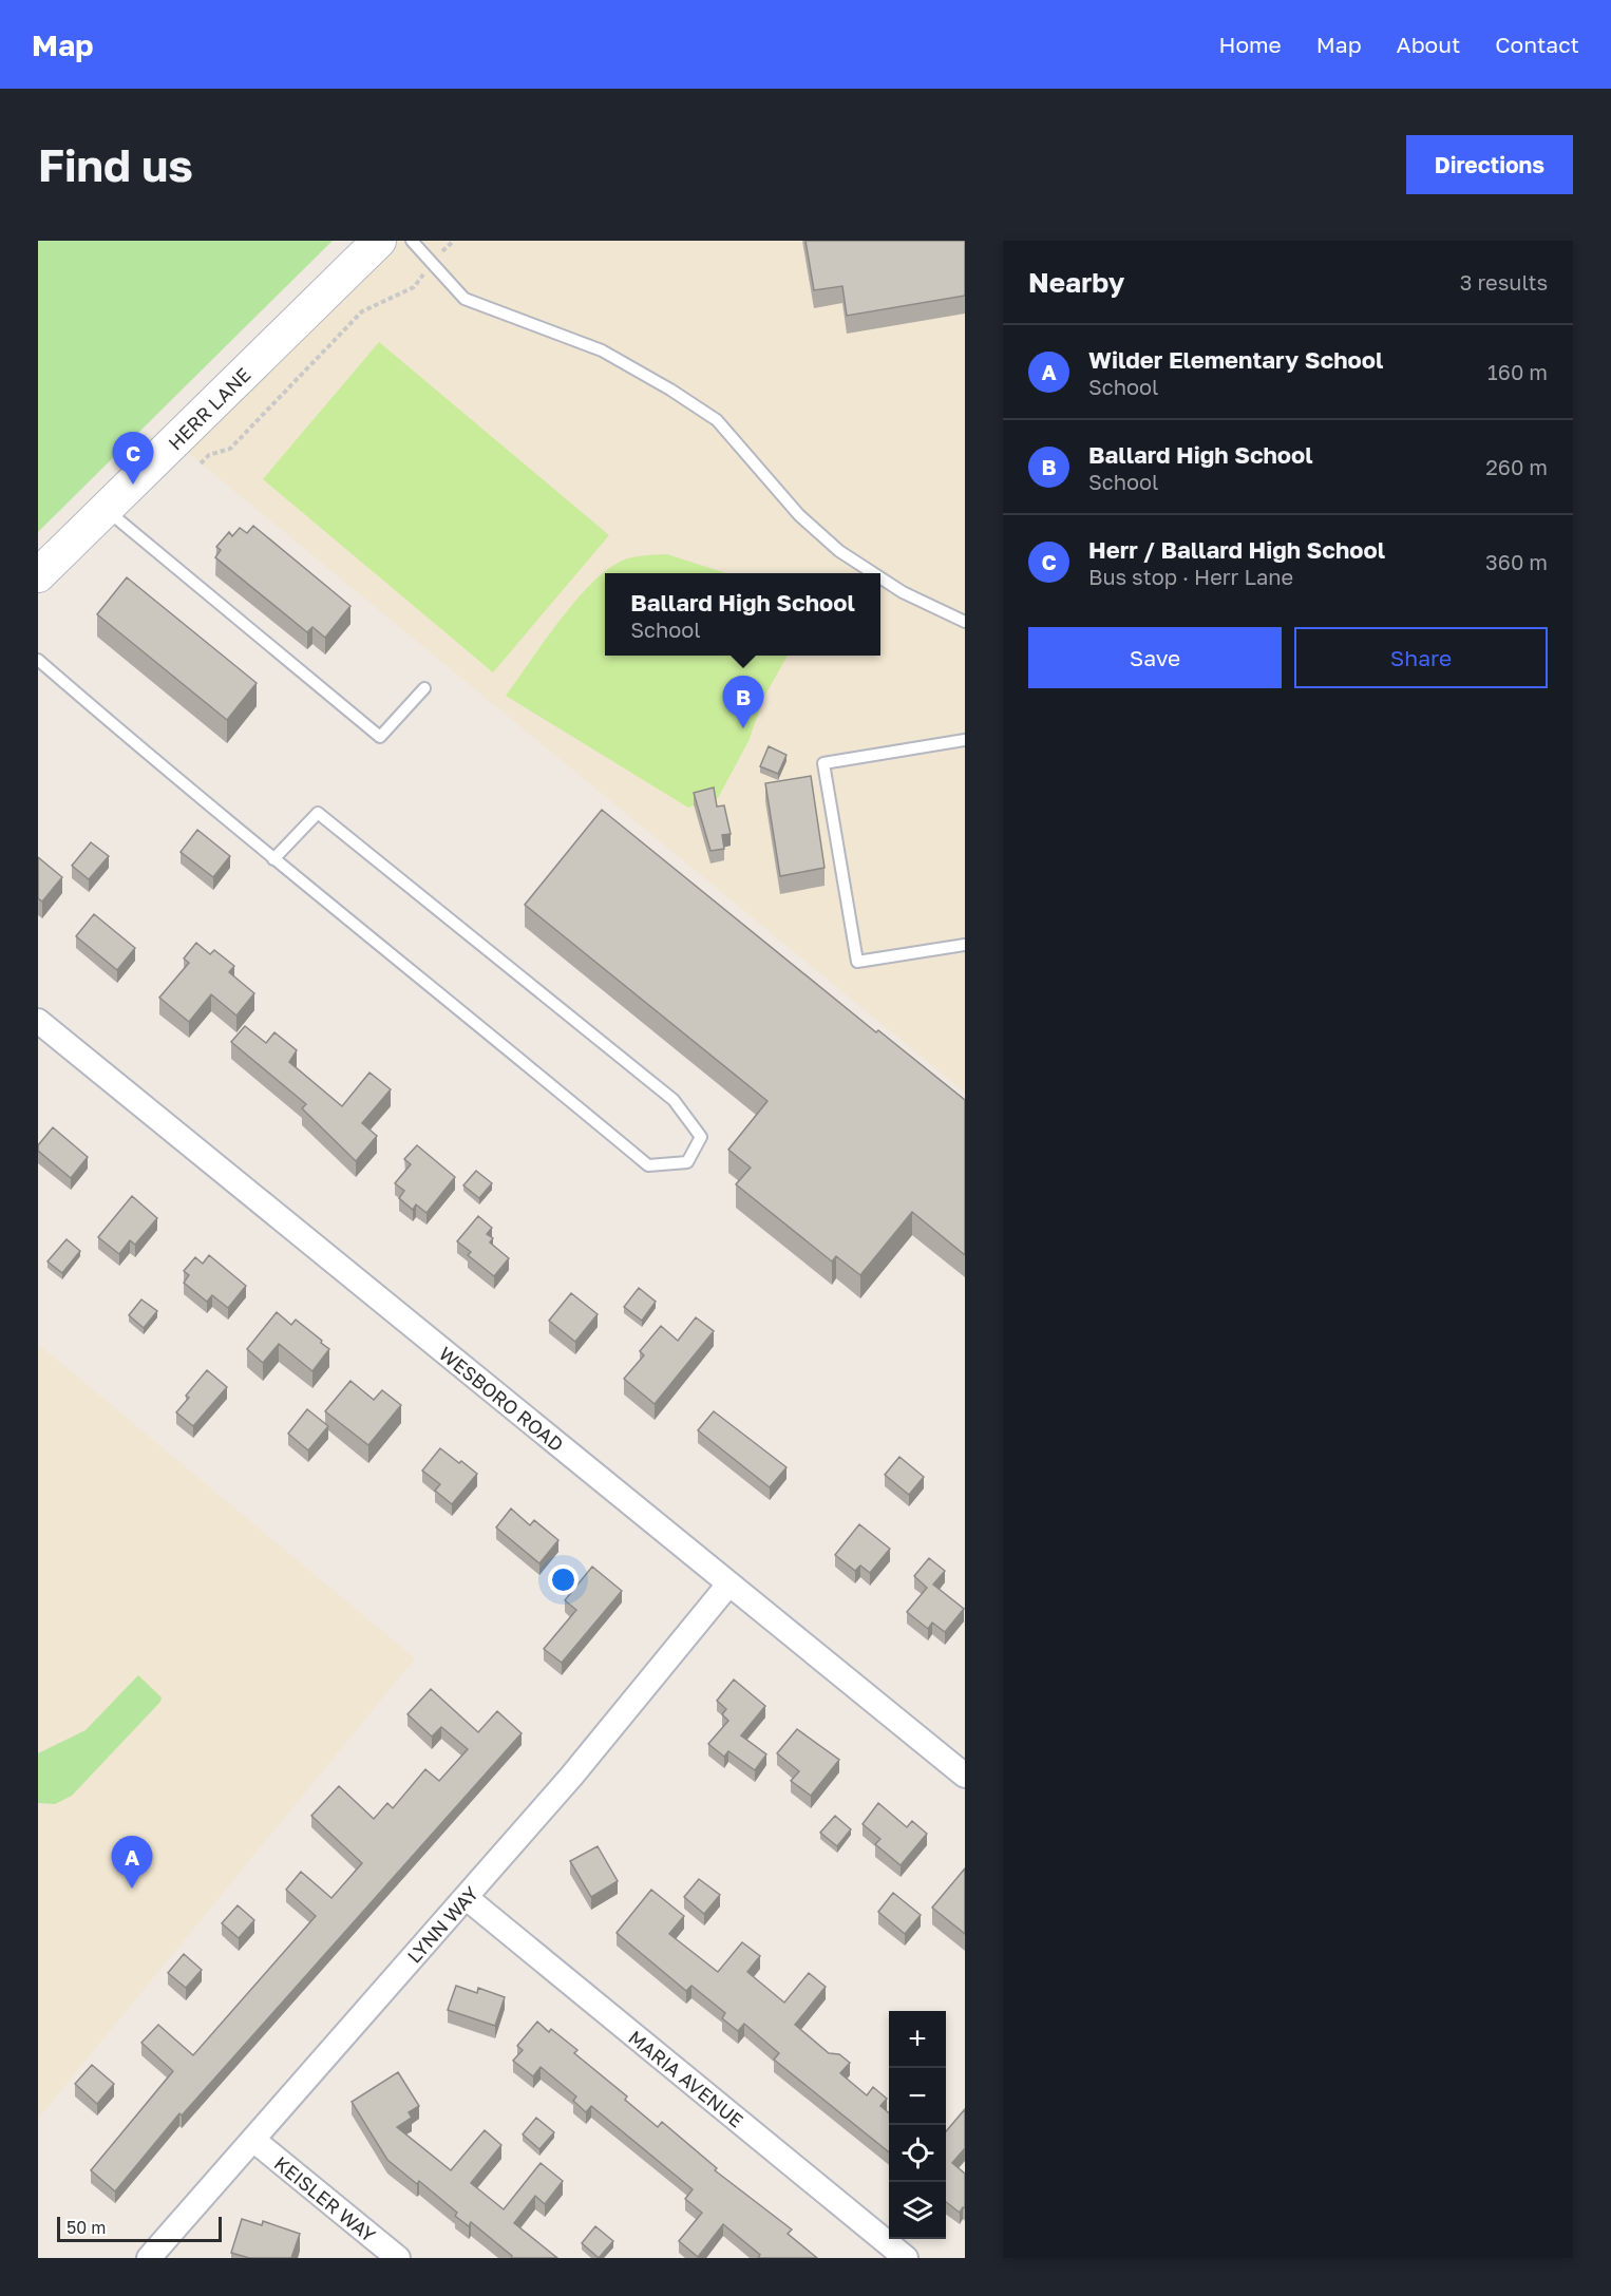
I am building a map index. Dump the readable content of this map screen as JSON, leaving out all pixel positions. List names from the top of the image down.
{
  "streets": {
    "main road": ["HERR LANE"],
    "street": [
      "WESBORO ROAD",
      "LYNN WAY",
      "MARIA AVENUE",
      "KEISLER WAY"
    ]
  },
  "crossings": [
    ["WESBORO ROAD", "LYNN WAY"],
    ["LYNN WAY", "MARIA AVENUE"],
    ["LYNN WAY", "KEISLER WAY"]
  ],
  "scale_bar": "50 m",
  "page": {
    "header": "Map",
    "nav": [
      "Home",
      "Map",
      "About",
      "Contact"
    ],
    "buttons": [
      "Directions",
      ["Save", "Share"]
    ],
    "title": "Find us",
    "heading": ["Nearby", "3 results"],
    "list": [
      {
        "mark": "A",
        "name": "Wilder Elementary School",
        "note": "School",
        "value": "160 m"
      },
      {
        "mark": "B",
        "name": "Ballard High School",
        "note": "School",
        "value": "260 m"
      },
      {
        "mark": "C",
        "name": "Herr / Ballard High School",
        "note": "Bus stop · Herr Lane",
        "value": "360 m"
      }
    ],
    "pins": ["C", "B", "A"],
    "popup": ["Ballard High School", "School"],
    "map_buttons": ["+", "−"],
    "scale": "50 m"
  }
}
